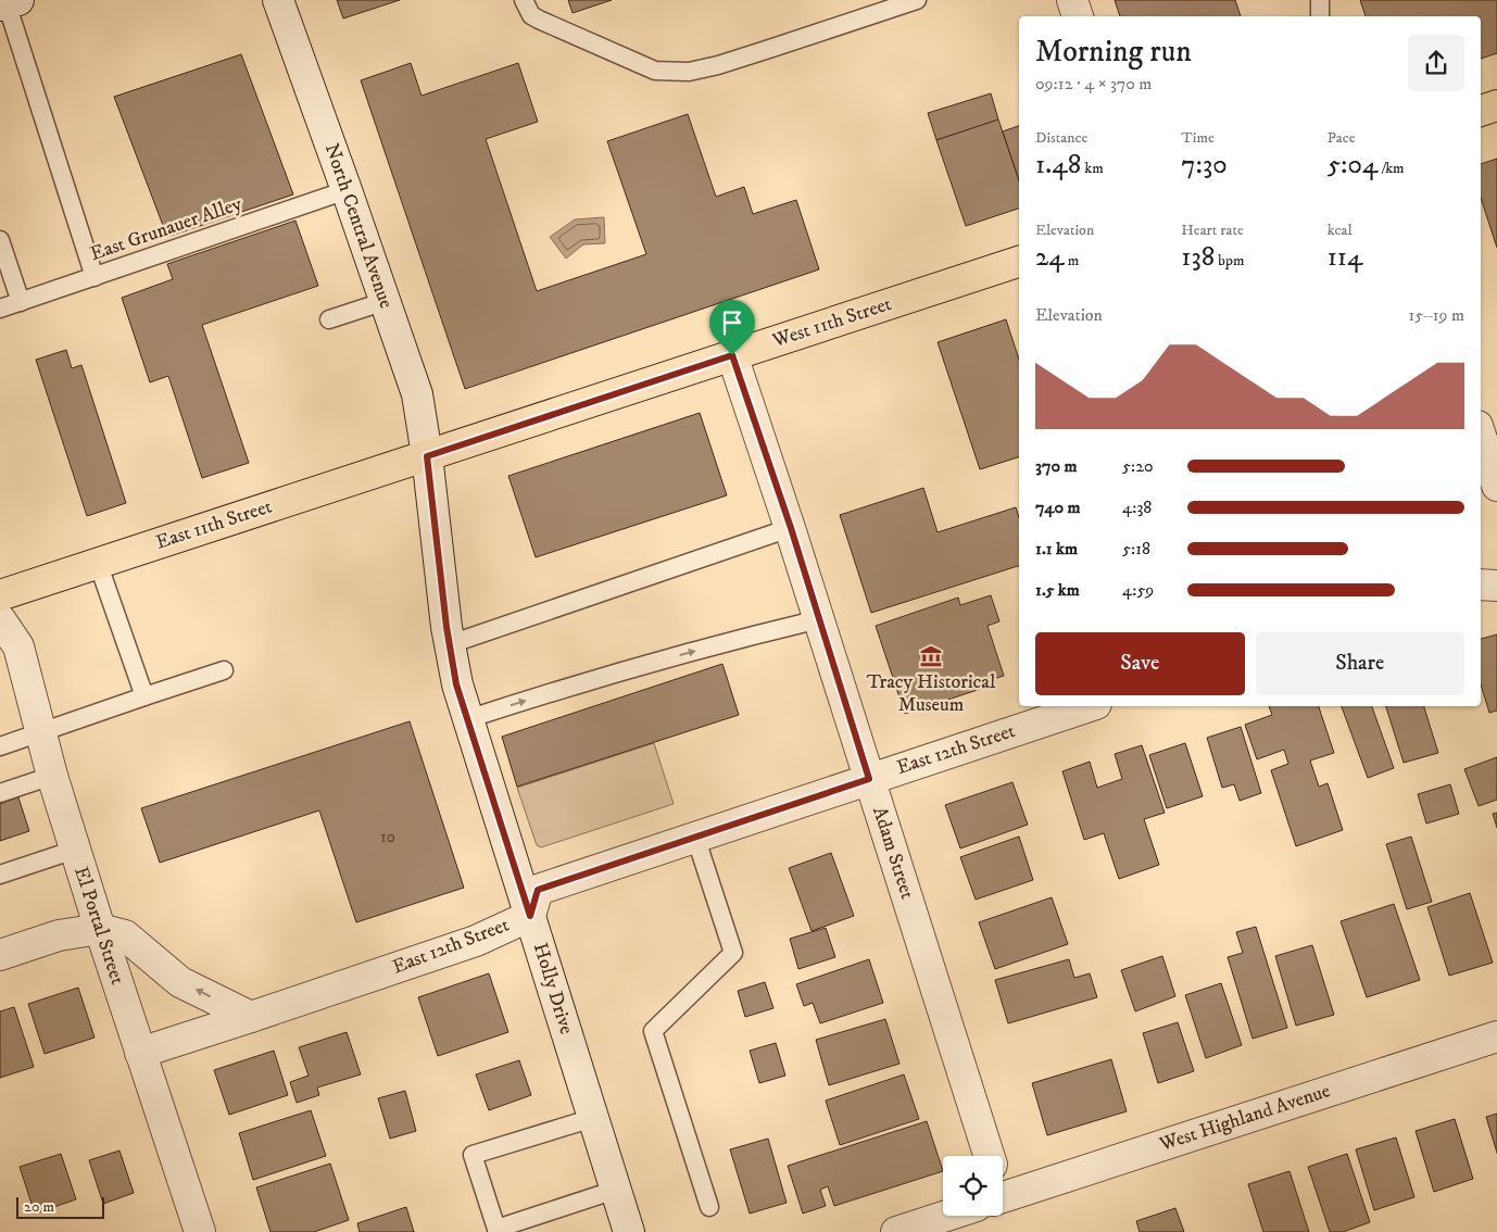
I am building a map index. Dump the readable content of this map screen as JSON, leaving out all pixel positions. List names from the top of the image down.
{
  "streets": {
    "main road": ["West 11th Street", "East 11th Street"],
    "street": [
      "North Central Avenue",
      "East 12th Street",
      "Adam Street",
      "El Portal Street",
      "Holly Drive",
      "West Highland Avenue"
    ],
    "lane": ["East Grunauer Alley"]
  },
  "crossings": [
    ["North Central Avenue", "East Grunauer Alley"],
    ["North Central Avenue", "West 11th Street"],
    ["North Central Avenue", "East 11th Street"],
    ["North Central Avenue", "Holly Drive"],
    ["West 11th Street", "East 11th Street"],
    ["West 11th Street", "Adam Street"],
    ["West 11th Street", "Holly Drive"],
    ["East 11th Street", "Holly Drive"],
    ["East 12th Street", "Adam Street"],
    ["East 12th Street", "El Portal Street"],
    ["East 12th Street", "Holly Drive"]
  ],
  "places": {
    "museum": ["Tracy Historical Museum"]
  },
  "house_numbers": ["10"],
  "scale_bar": "20 m",
  "page": {
    "heading": ["Morning run", "09:12 · 4 × 370 m"],
    "stats": [
      ["Distance", "1.48 km"],
      ["Time", "7:30"],
      ["Pace", "5:04 /km"],
      ["Elevation", "24 m"],
      ["Heart rate", "138 bpm"],
      ["kcal", "114"]
    ],
    "chart": ["Elevation", "15–19 m"],
    "list": [
      {
        "name": "370 m",
        "note": "5:20"
      },
      {
        "name": "740 m",
        "note": "4:38"
      },
      {
        "name": "1.1 km",
        "note": "5:18"
      },
      {
        "name": "1.5 km",
        "note": "4:59"
      }
    ],
    "buttons": ["Save", "Share"],
    "scale": "20 m"
  }
}
